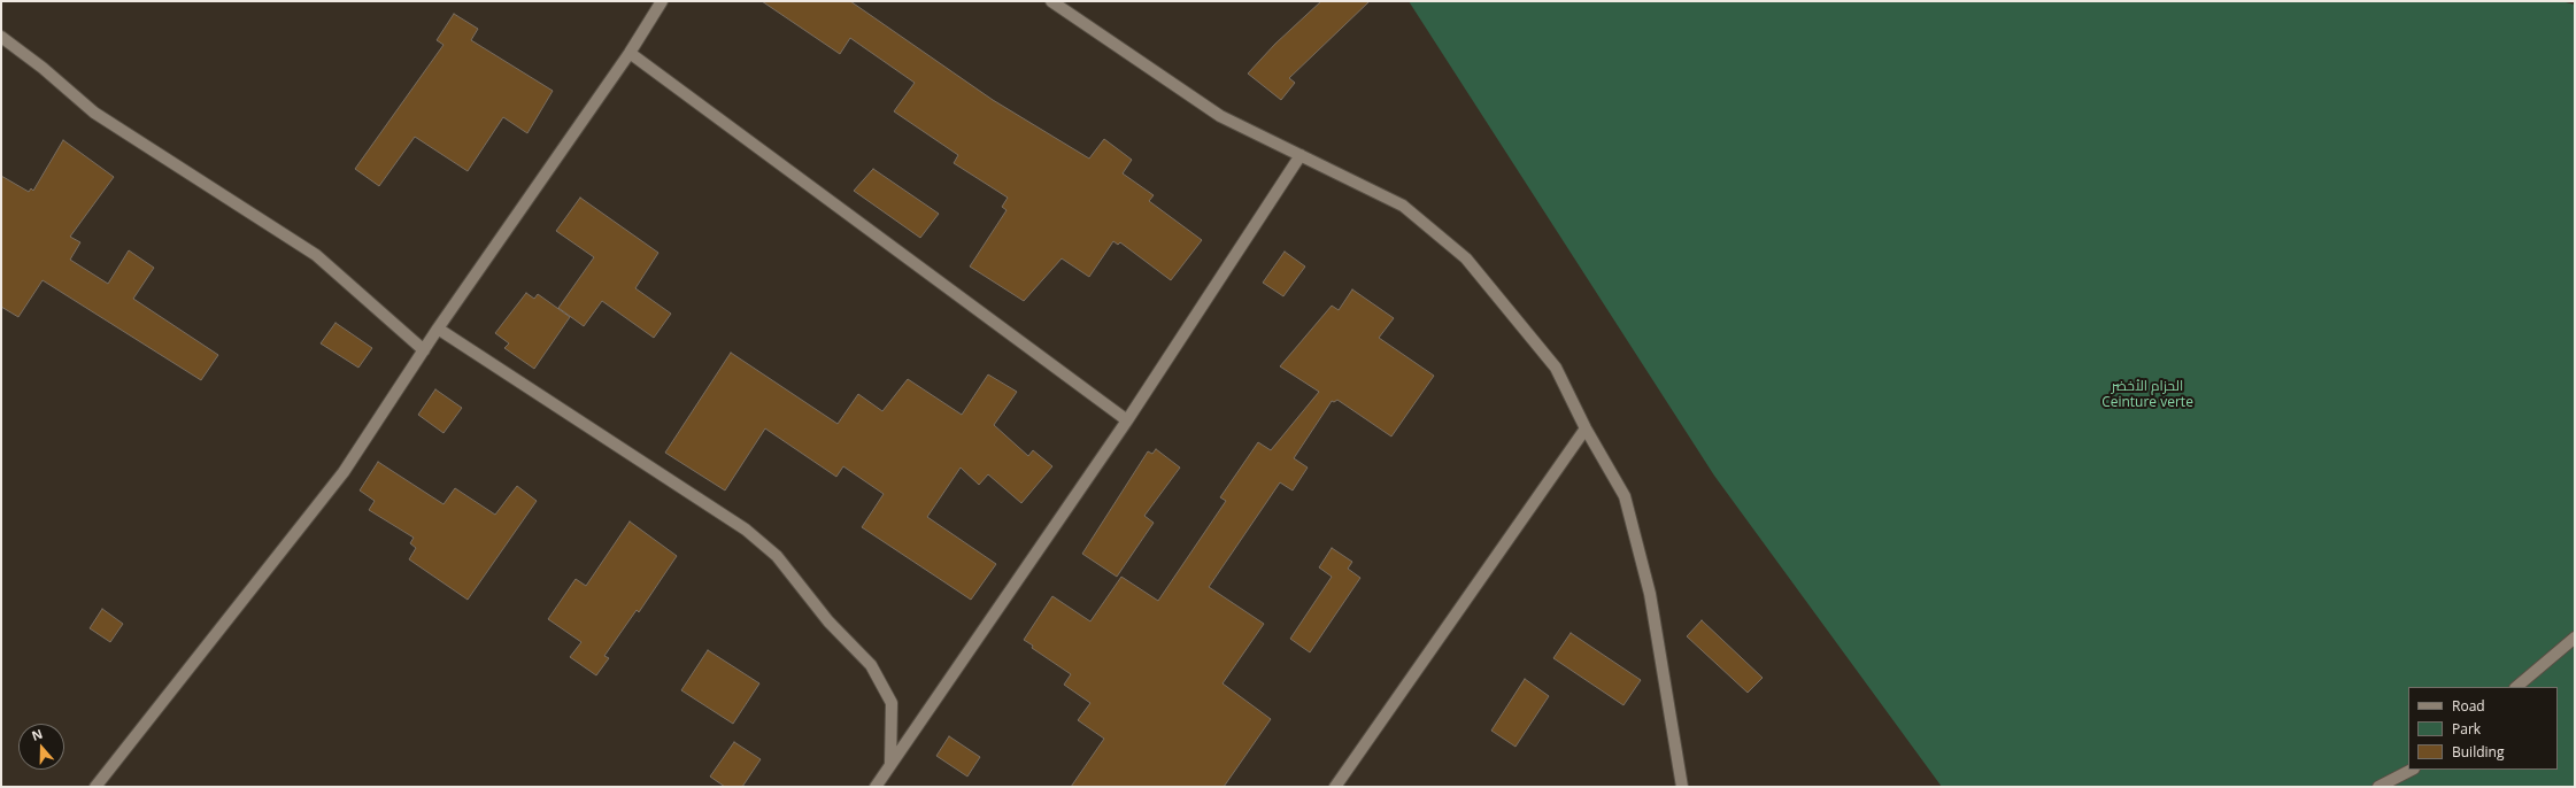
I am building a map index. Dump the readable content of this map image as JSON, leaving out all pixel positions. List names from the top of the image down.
{
  "parks": ["الحزام الأخضر Ceinture verte"],
  "legend": ["Road", "Park", "Building"],
  "north": "top"
}
